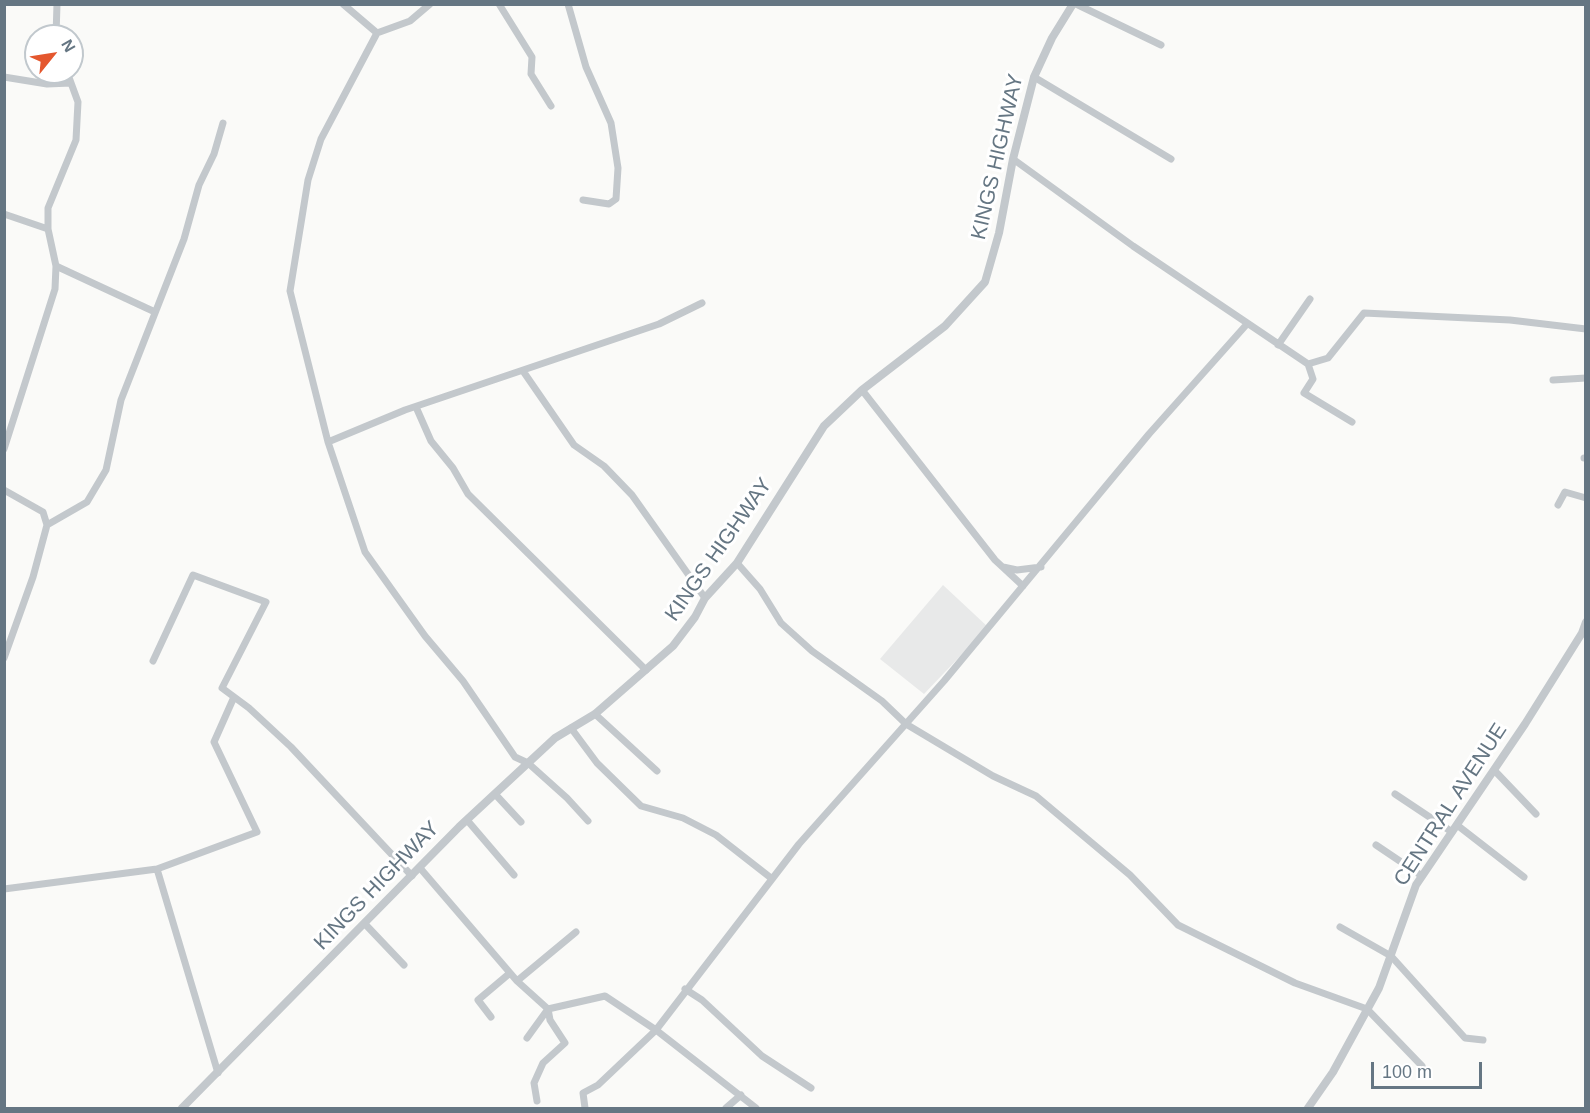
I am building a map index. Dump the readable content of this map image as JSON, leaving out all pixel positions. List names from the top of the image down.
{
  "streets": {
    "street": ["KINGS HIGHWAY", "CENTRAL AVENUE"]
  },
  "scale_bar": "100 m",
  "north": "top right"
}
